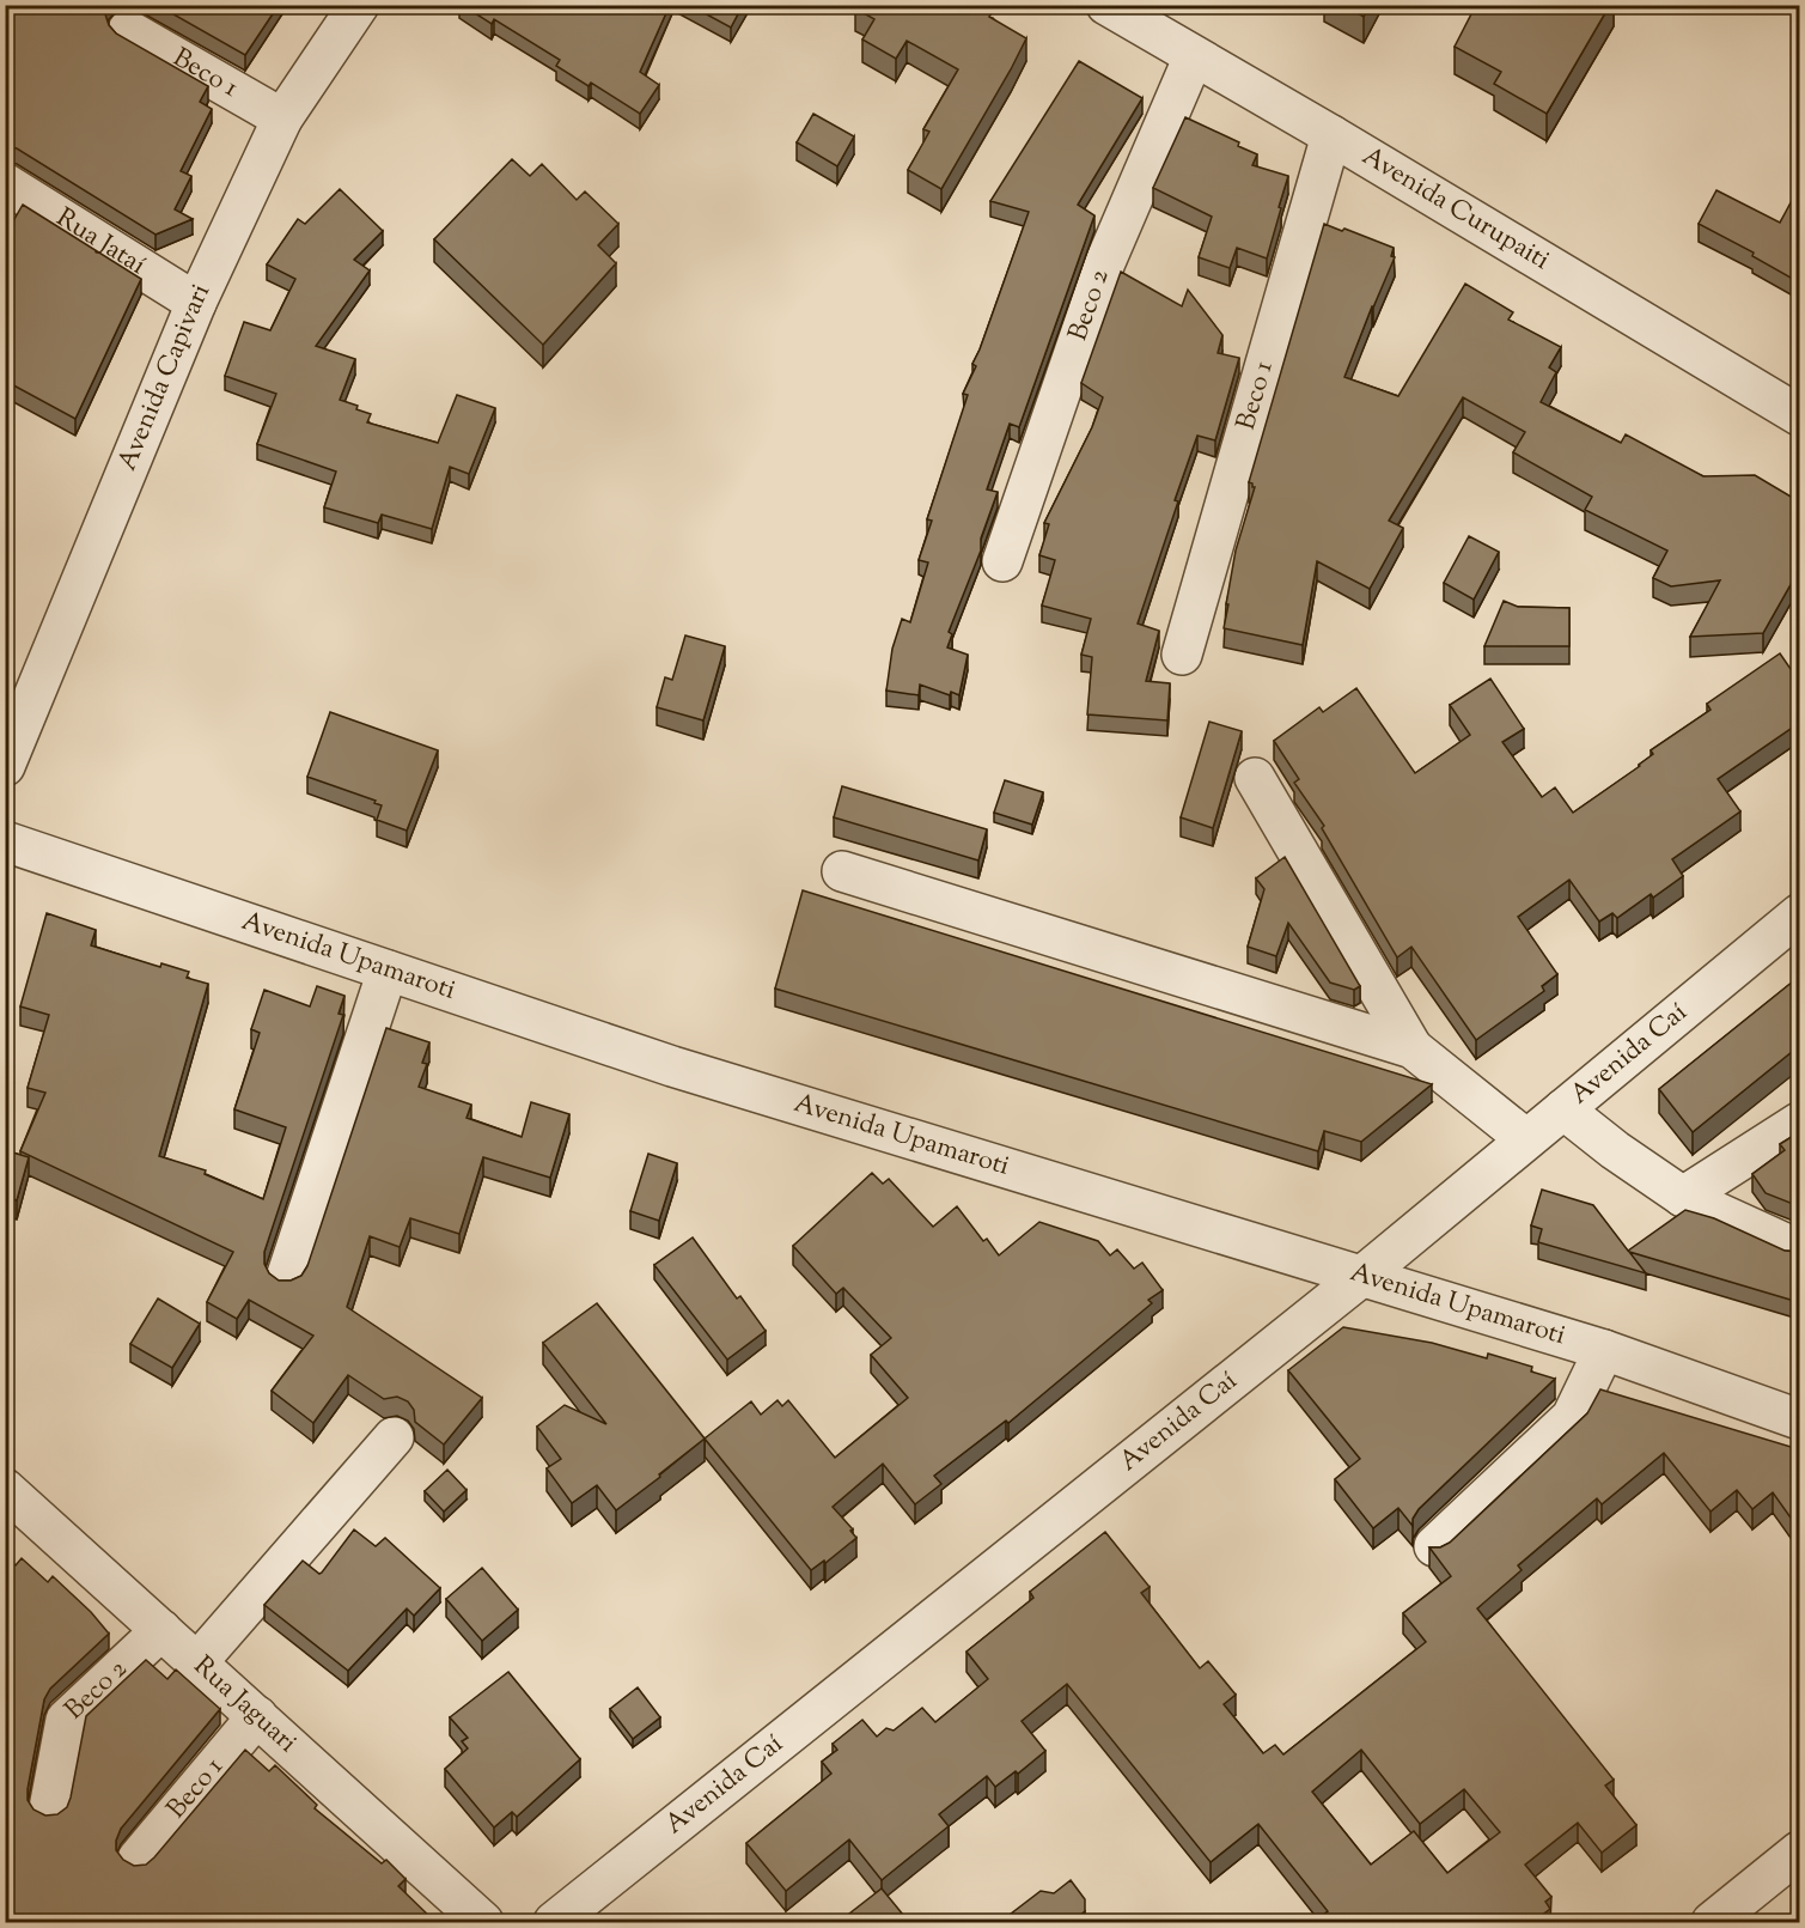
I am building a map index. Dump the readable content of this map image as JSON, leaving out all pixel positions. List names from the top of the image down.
{
  "streets": {
    "street": [
      "Beco 1",
      "Avenida Curupaiti",
      "Rua Jataí",
      "Beco 2",
      "Avenida Capivari",
      "Avenida Upamaroti",
      "Avenida Caí",
      "Rua Jaguari"
    ]
  },
  "crossings": [
    ["Beco 1", "Avenida Curupaiti"],
    ["Beco 1", "Avenida Capivari"],
    ["Beco 1", "Rua Jaguari"],
    ["Avenida Curupaiti", "Beco 2"],
    ["Rua Jataí", "Avenida Capivari"],
    ["Beco 2", "Rua Jaguari"],
    ["Avenida Upamaroti", "Avenida Caí"]
  ]
}
